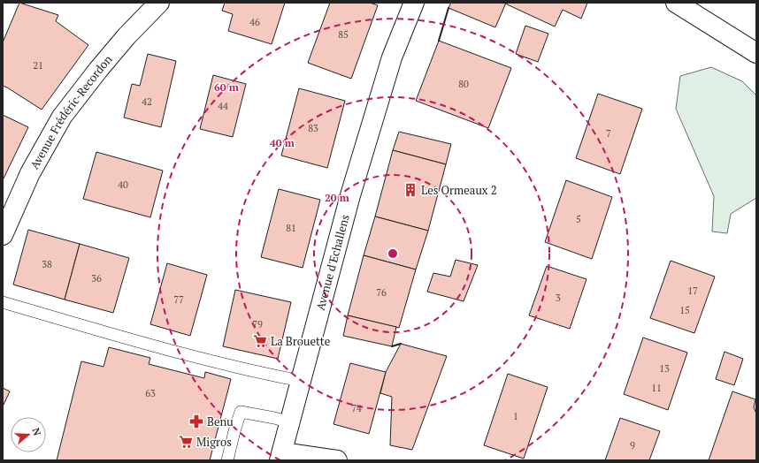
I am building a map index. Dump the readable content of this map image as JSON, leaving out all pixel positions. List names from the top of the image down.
{
  "streets": {
    "main road": ["Avenue Frédéric-Recordon", "Avenue d'Echallens"]
  },
  "places": {
    "building": ["Les Ormeaux 2"],
    "supermarket": ["La Brouette", "Migros"],
    "pharmacy": ["Benu"]
  },
  "house_numbers": [
    "46",
    "85",
    "21",
    "80",
    "42",
    "44",
    "83",
    "7",
    "40",
    "5",
    "81",
    "38",
    "36",
    "17",
    "76",
    "3",
    "77",
    "15",
    "79",
    "13",
    "11",
    "63",
    "74",
    "1",
    "9"
  ],
  "north": "right",
  "rings": ["60 m", "40 m", "20 m"]
}
